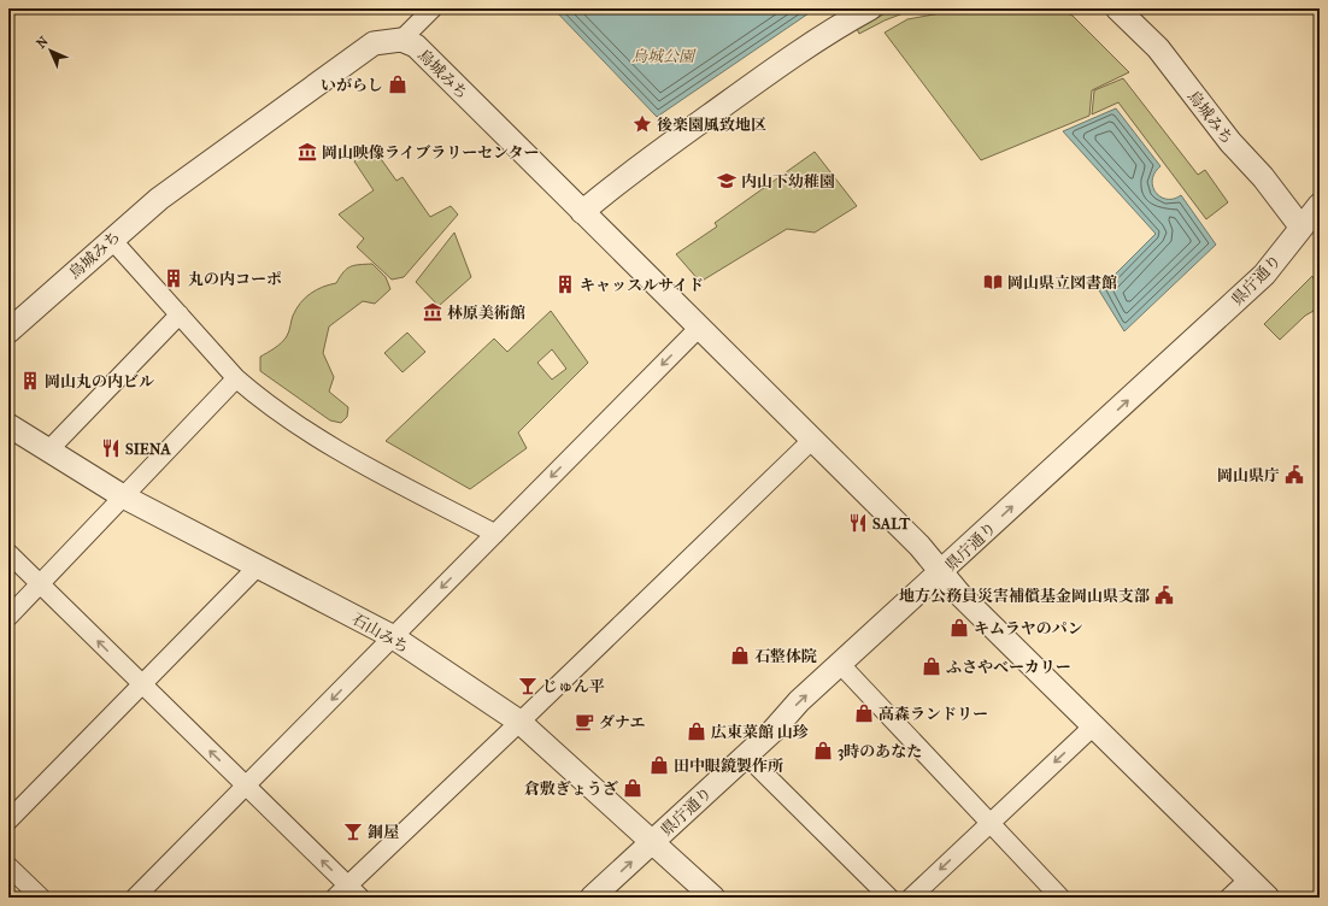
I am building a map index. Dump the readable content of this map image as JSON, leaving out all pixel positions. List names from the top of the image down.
{
  "streets": {
    "street": ["烏城みち", "県庁通り", "石山みち"]
  },
  "crossings": [
    ["烏城みち", "県庁通り"],
    ["県庁通り", "石山みち"]
  ],
  "one_way": ["県庁通り"],
  "parks": ["烏城公園"],
  "places": {
    "shop": [
      "いがらし",
      "キムラヤのパン",
      "石整体院",
      "ふさやベーカリー",
      "高森ランドリー",
      "広東菜館 山珍",
      "3時のあなた",
      "田中眼鏡製作所",
      "倉敷ぎょうざ"
    ],
    "place": ["後楽園風致地区"],
    "museum": ["岡山映像ライブラリーセンター", "林原美術館"],
    "school or university": ["内山下幼稚園"],
    "building": ["丸の内コーポ", "キャッスルサイド", "岡山丸の内ビル"],
    "library": ["岡山県立図書館"],
    "restaurant": ["SIENA", "SALT"],
    "public building": ["岡山県庁", "地方公務員災害補償基金岡山県支部"],
    "bar": ["じゅん平", "銅屋"],
    "cafe": ["ダナエ"]
  },
  "north": "top left"
}
